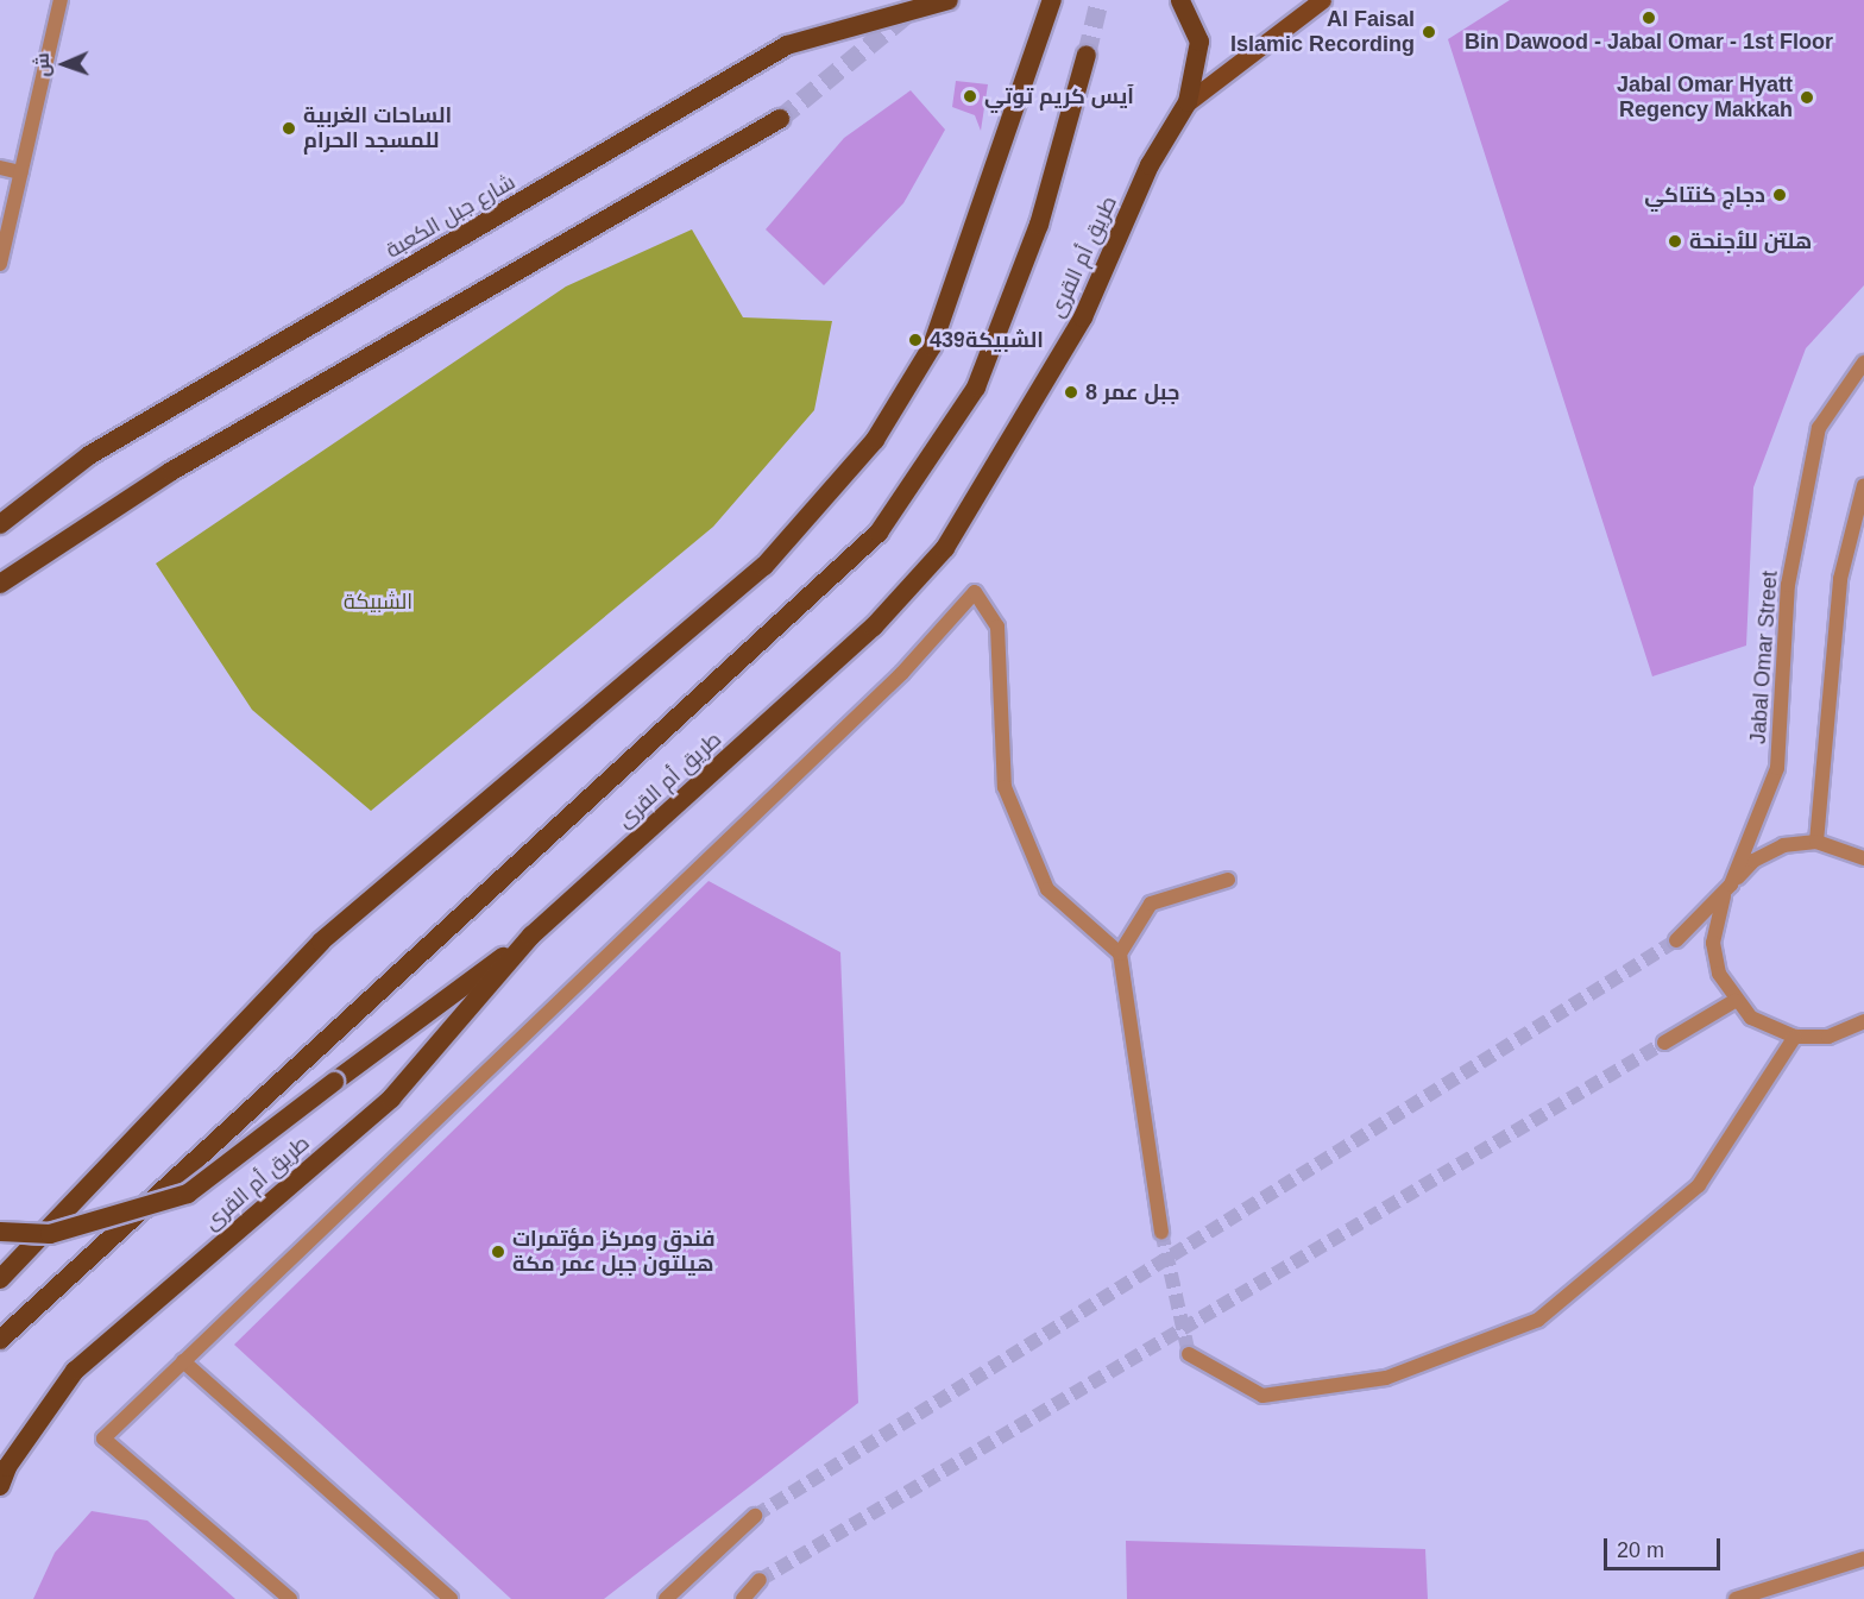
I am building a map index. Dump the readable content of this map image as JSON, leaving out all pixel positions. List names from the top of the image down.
{
  "streets": {
    "highway": ["شارع جبل الكعبة", "طريق أم القرى"],
    "street": ["Jabal Omar Street"]
  },
  "parks": ["الشبيكة"],
  "places": [
    "Bin Dawood - Jabal Omar - 1st Floor",
    "Al Faisal Islamic Recording",
    "آيس كريم توتي",
    "Jabal Omar Hyatt Regency Makkah",
    "الساحات الغربية للمسجد الحرام",
    "دجاج كنتاكي",
    "هلتن للأجنحة",
    "الشبيكة439",
    "جبل عمر 8",
    "فندق ومركز مؤتمرات هيلتون جبل عمر مكة"
  ],
  "scale_bar": "20 m",
  "north": "left"
}
